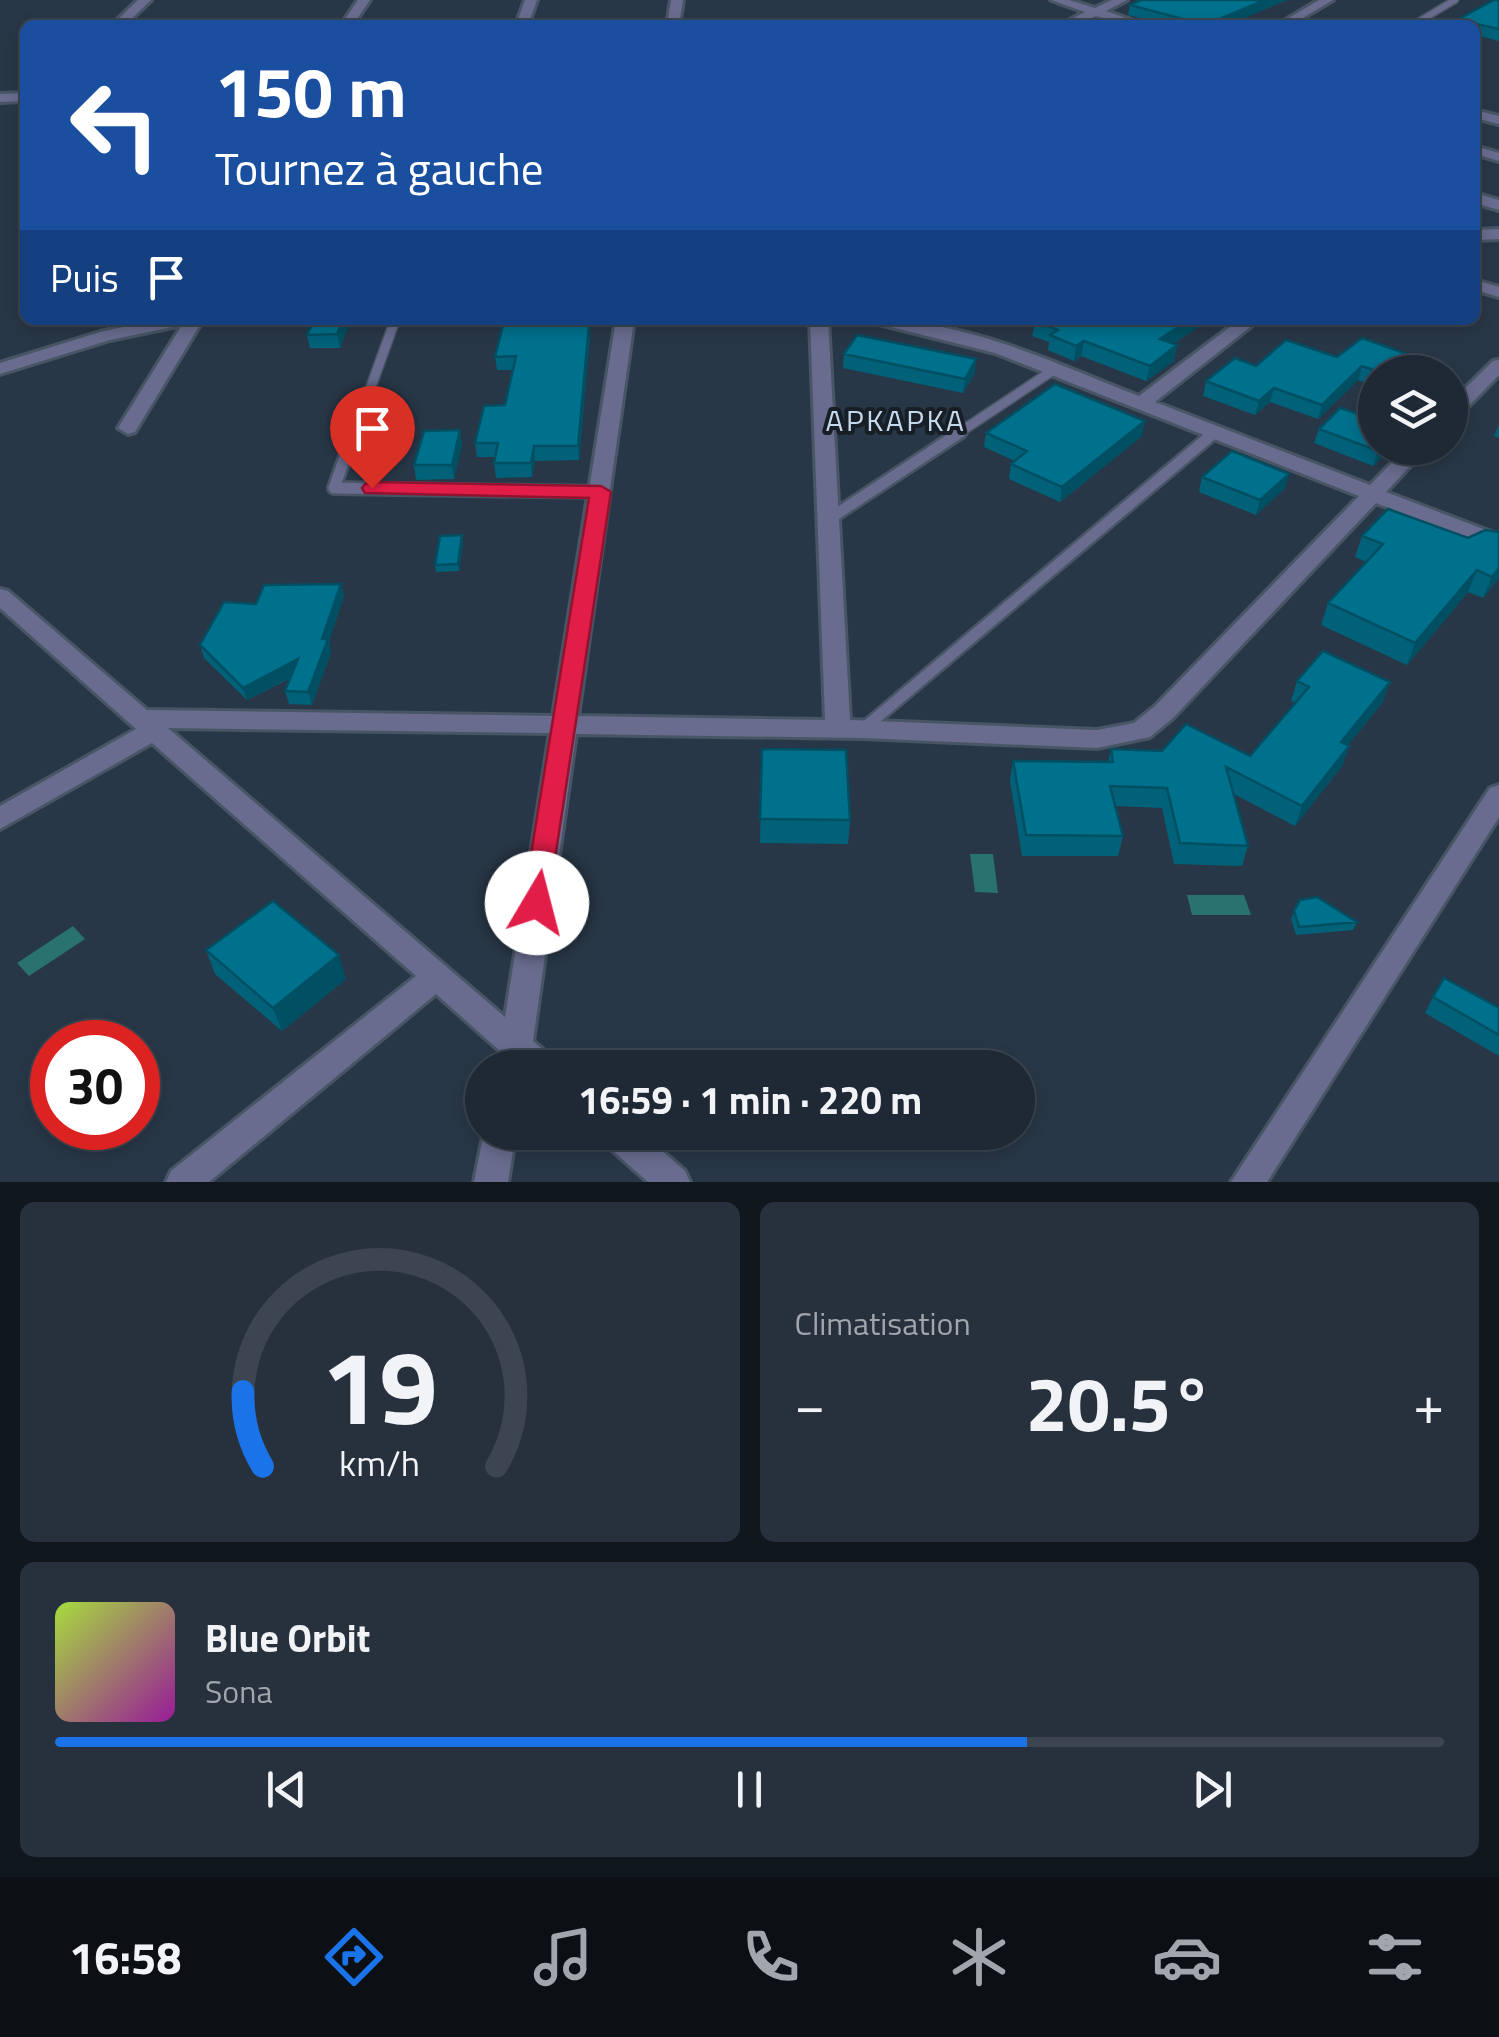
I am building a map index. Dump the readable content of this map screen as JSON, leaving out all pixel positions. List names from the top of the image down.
{
  "districts": ["APKAPKA"],
  "page": {
    "turn": ["150 m", "Tournez à gauche"],
    "then": "Puis",
    "limit": "30",
    "trip": "16:59 · 1 min · 220 m",
    "tile": "Climatisation",
    "heat": ["−", "20.5°", "+"],
    "song": ["Blue Orbit", "Sona"],
    "tabs": "16:58",
    "gauge": ["19", "km/h"]
  }
}
